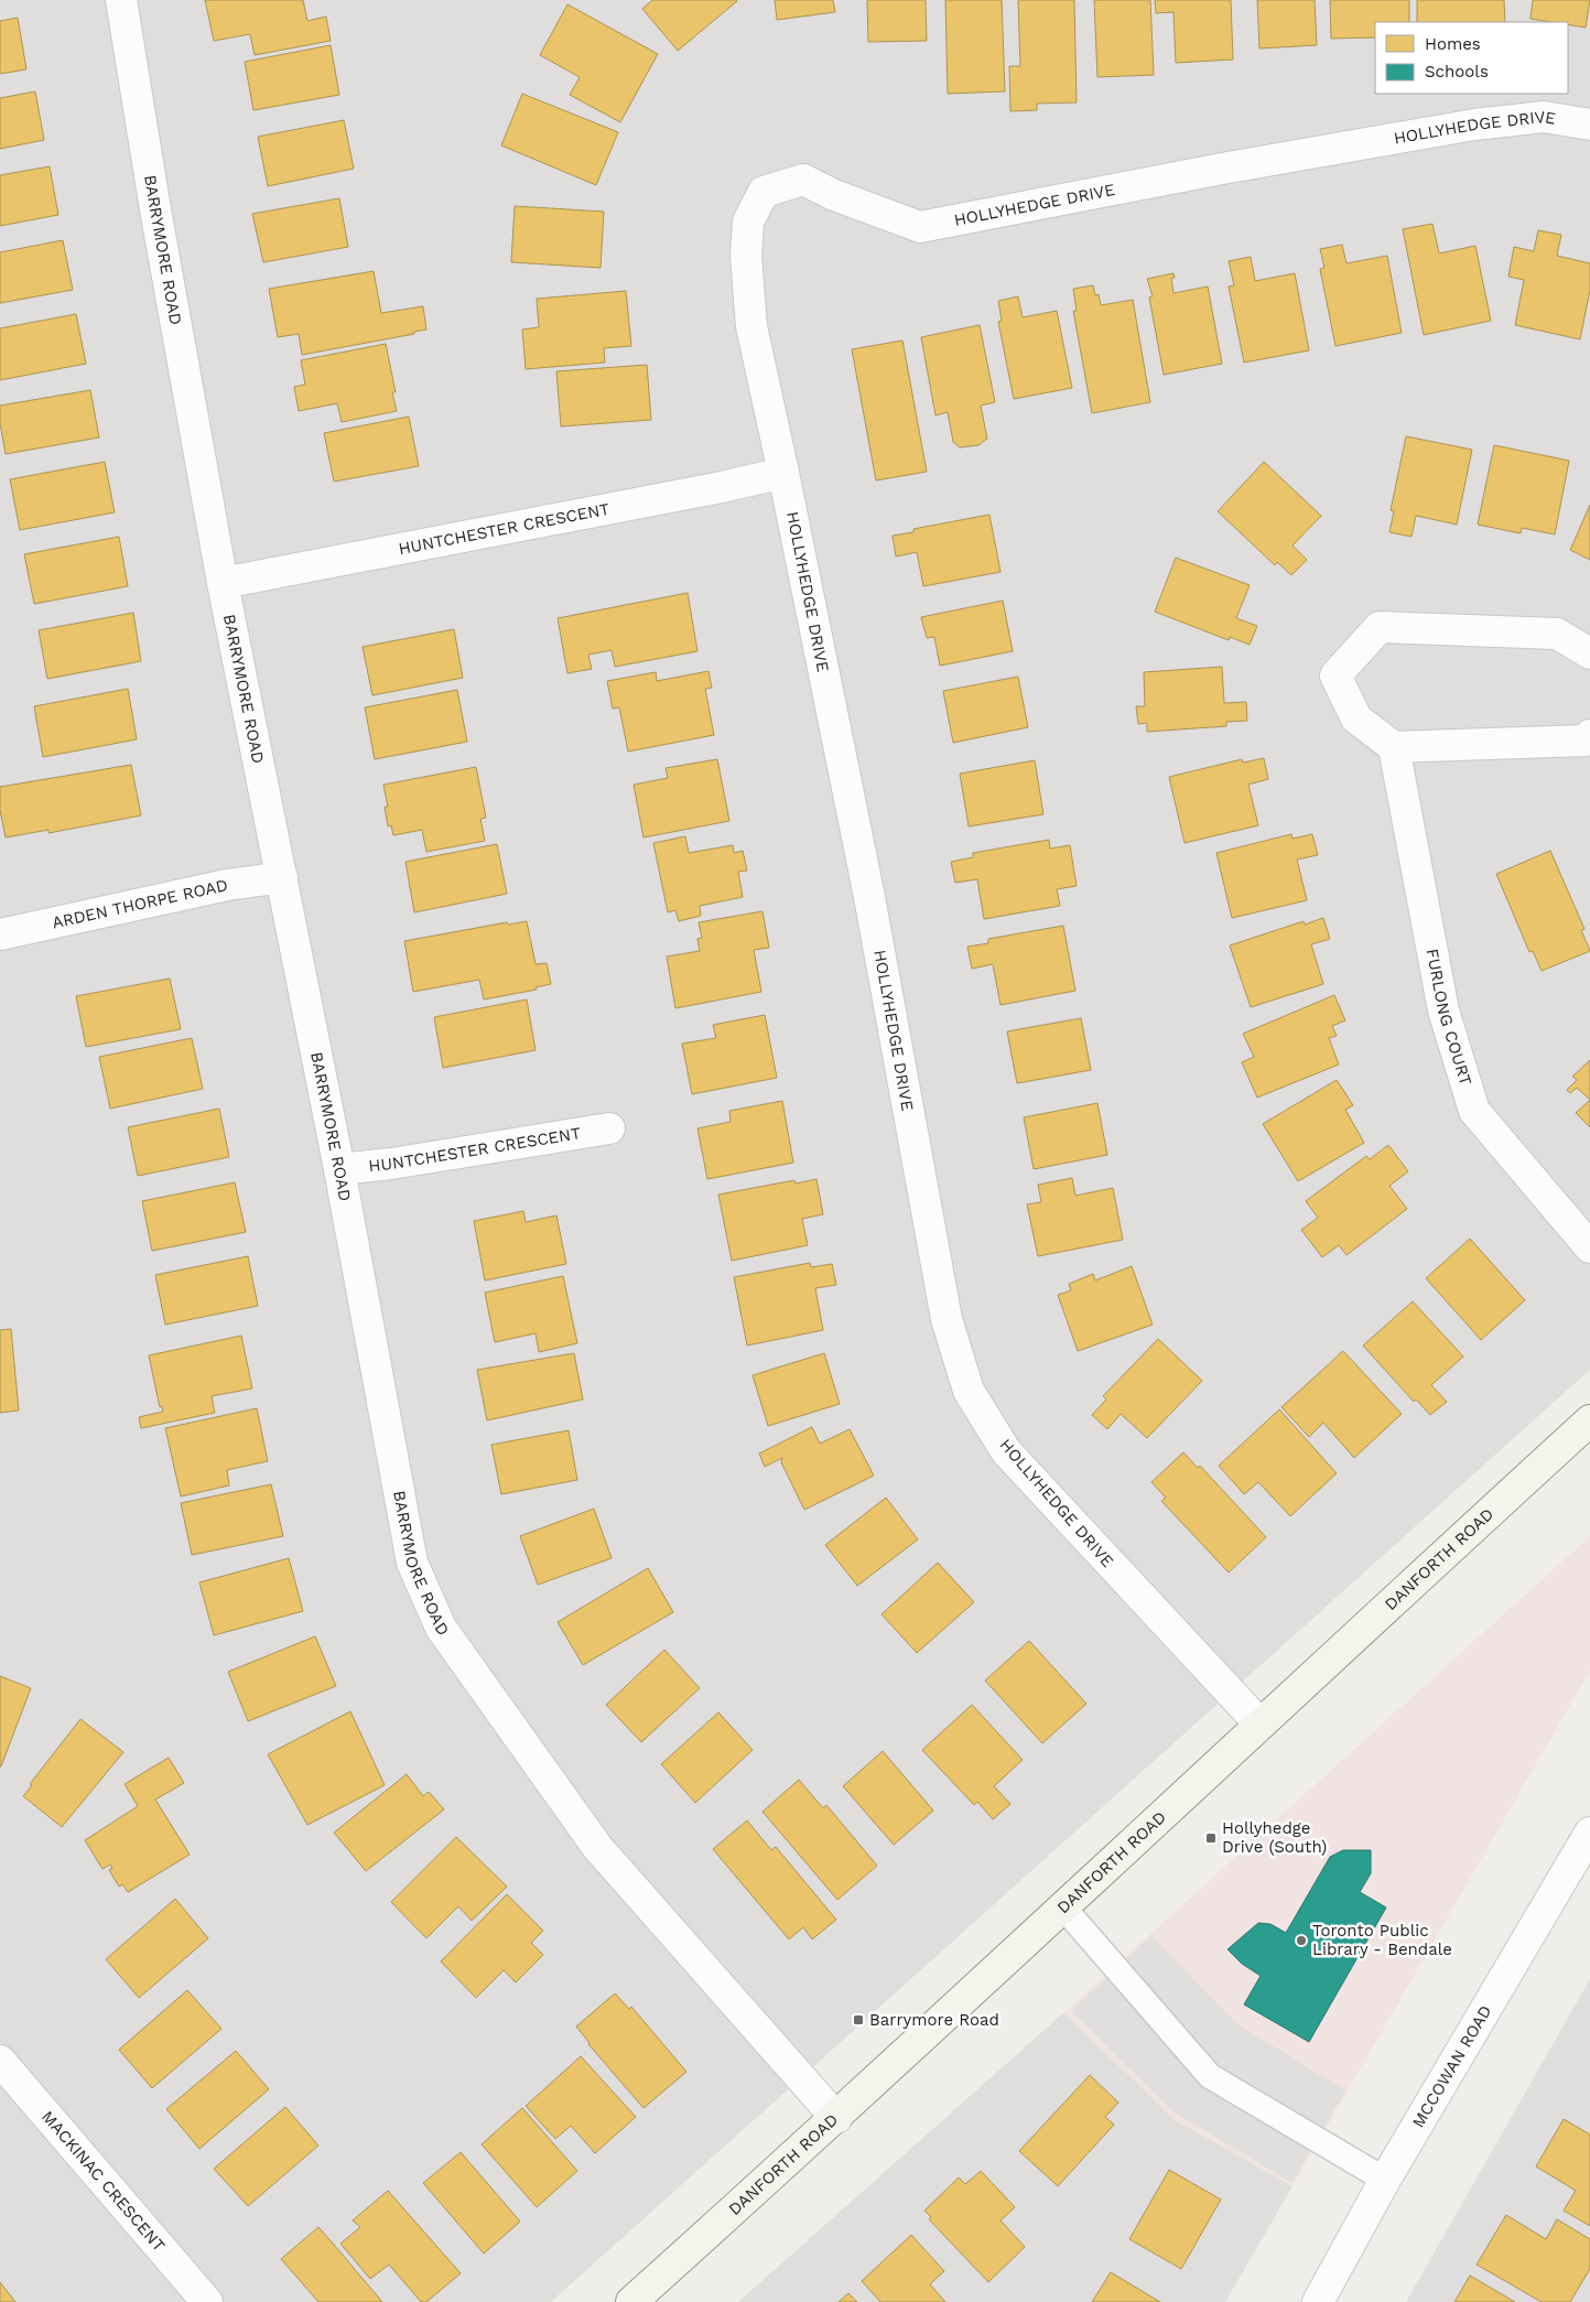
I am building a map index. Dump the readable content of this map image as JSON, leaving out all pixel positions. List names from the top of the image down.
{
  "streets": {
    "main road": ["DANFORTH ROAD"],
    "street": [
      "HOLLYHEDGE DRIVE",
      "BARRYMORE ROAD",
      "HUNTCHESTER CRESCENT",
      "ARDEN THORPE ROAD",
      "FURLONG COURT",
      "MCCOWAN ROAD",
      "MACKINAC CRESCENT"
    ]
  },
  "crossings": [
    ["HOLLYHEDGE DRIVE", "HUNTCHESTER CRESCENT"],
    ["HOLLYHEDGE DRIVE", "DANFORTH ROAD"],
    ["BARRYMORE ROAD", "HUNTCHESTER CRESCENT"],
    ["BARRYMORE ROAD", "ARDEN THORPE ROAD"],
    ["BARRYMORE ROAD", "DANFORTH ROAD"]
  ],
  "places": {
    "transit": ["Hollyhedge Drive (South)", "Barrymore Road"],
    "other": ["Toronto Public Library - Bendale"]
  },
  "legend": ["Homes", "Schools"]
}
